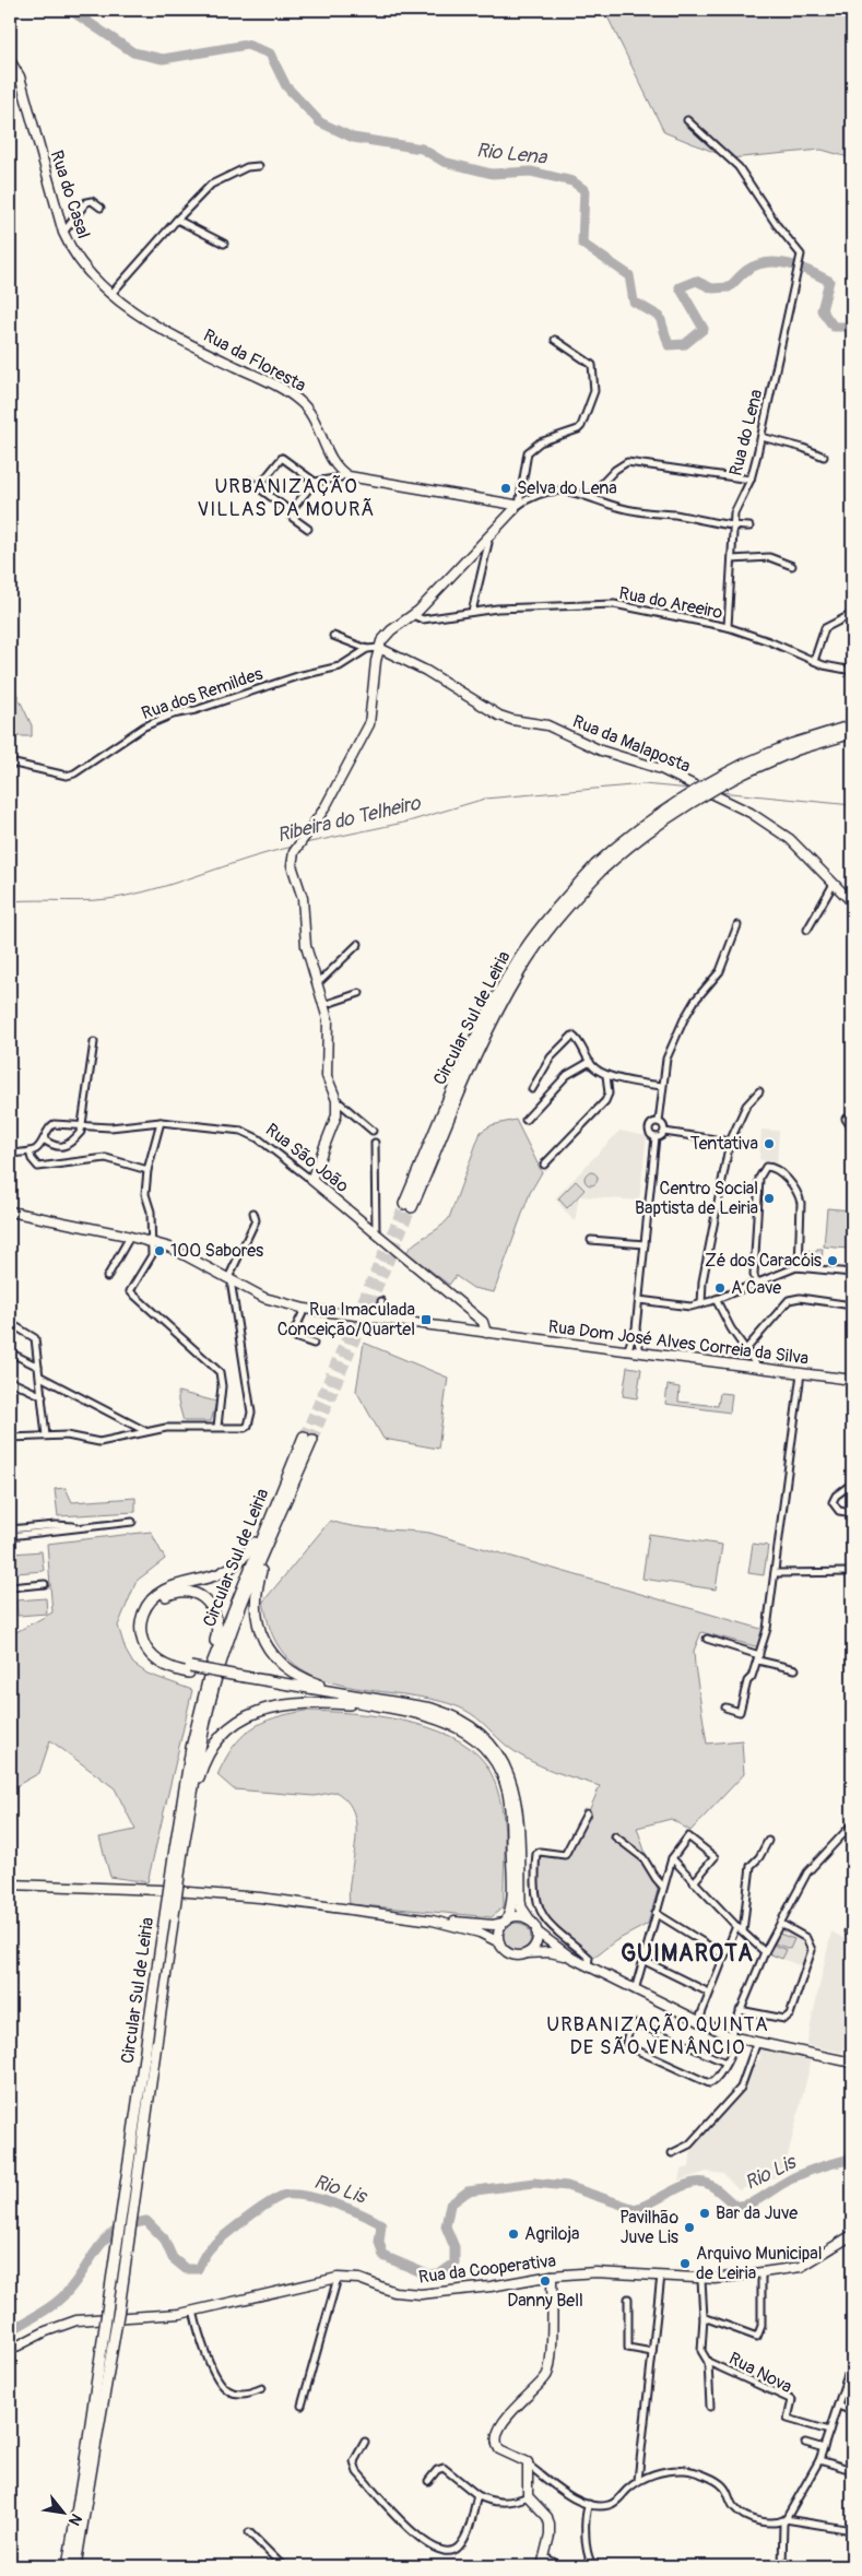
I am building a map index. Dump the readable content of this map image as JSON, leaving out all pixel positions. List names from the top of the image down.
{
  "streets": {
    "highway": ["Circular Sul de Leiria"],
    "main road": [
      "Rua do Casal",
      "Rua da Floresta",
      "Rua da Malaposta",
      "Rua São João",
      "Rua Dom José Alves Correia da Silva",
      "Rua da Cooperativa"
    ],
    "street": [
      "Rua do Lena",
      "Rua do Areeiro",
      "Rua dos Remildes",
      "Rua Nova"
    ]
  },
  "crossings": [
    ["Rua do Casal", "Rua da Floresta"],
    ["Rua do Lena", "Rua do Areeiro"],
    ["Rua dos Remildes", "Rua da Malaposta"],
    ["Rua São João", "Rua Dom José Alves Correia da Silva"],
    ["Rua da Cooperativa", "Rua Nova"]
  ],
  "districts": ["URBANIZAÇÃO VILLAS DA MOURÃ", "GUIMAROTA", "URBANIZAÇÃO QUINTA DE SÃO VENÂNCIO"],
  "water": ["Rio Lena", "Ribeira do Telheiro", "Rio Lis"],
  "places": {
    "other": [
      "Selva do Lena",
      "Tentativa",
      "Centro Social Baptista de Leiria",
      "100 Sabores",
      "Zé dos Caracóis",
      "A Cave",
      "Bar da Juve",
      "Pavilhão Juve Lis",
      "Agriloja",
      "Arquivo Municipal de Leiria",
      "Danny Bell"
    ],
    "transit": ["Rua Imaculada Conceição/Quartel"]
  },
  "north": "bottom right"
}
